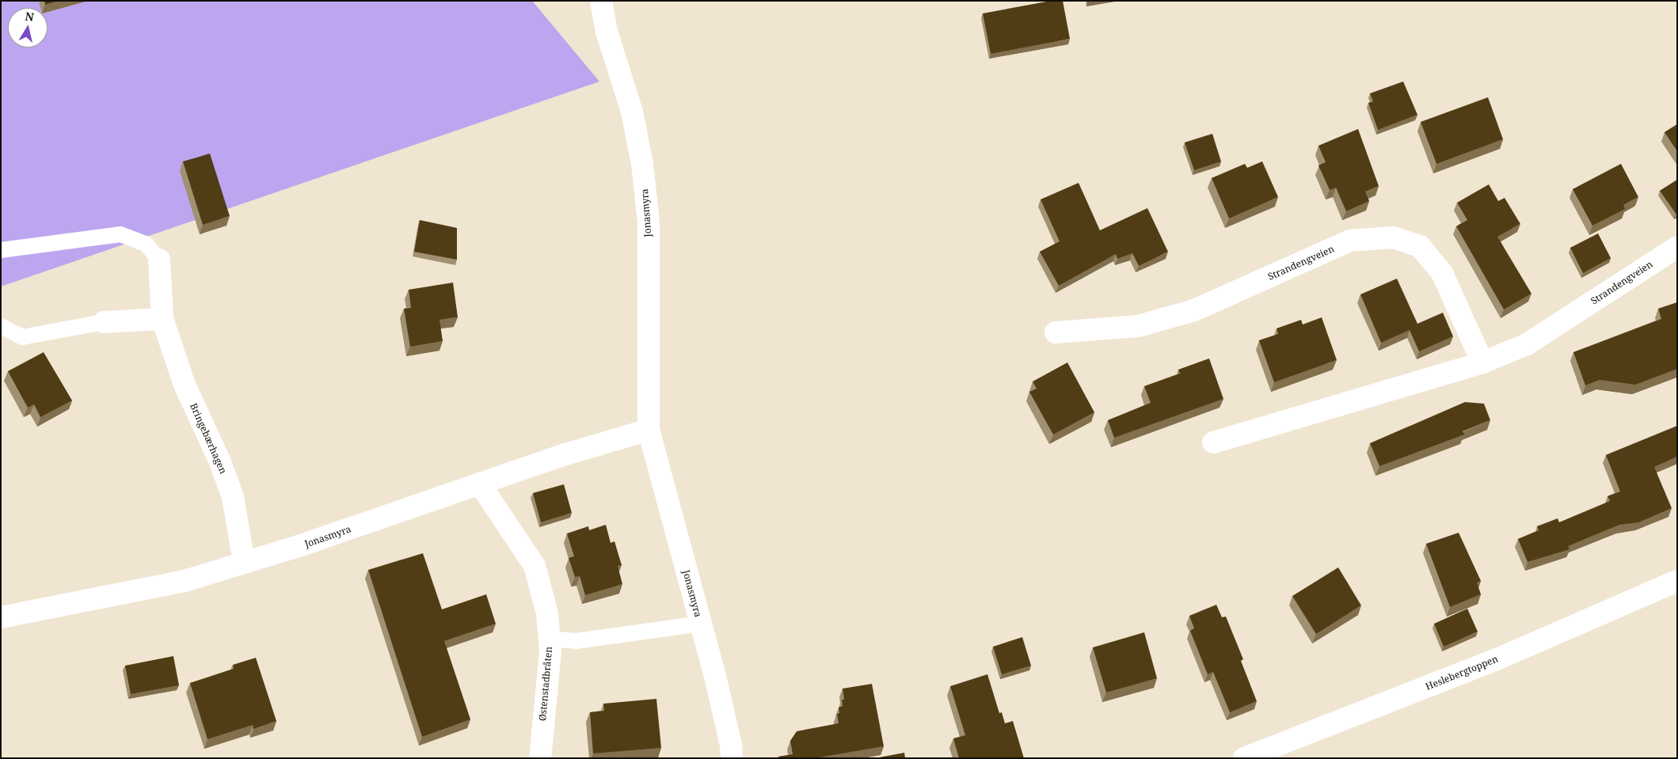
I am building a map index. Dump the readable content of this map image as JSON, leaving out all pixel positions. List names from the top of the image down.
{
  "streets": {
    "street": [
      "Jonasmyra",
      "Strandengveien",
      "Bringebærhagen",
      "Heslebergtoppen",
      "Østenstadbråten"
    ]
  },
  "crossings": [
    ["Jonasmyra", "Bringebærhagen"],
    ["Jonasmyra", "Østenstadbråten"]
  ],
  "north": "top"
}
